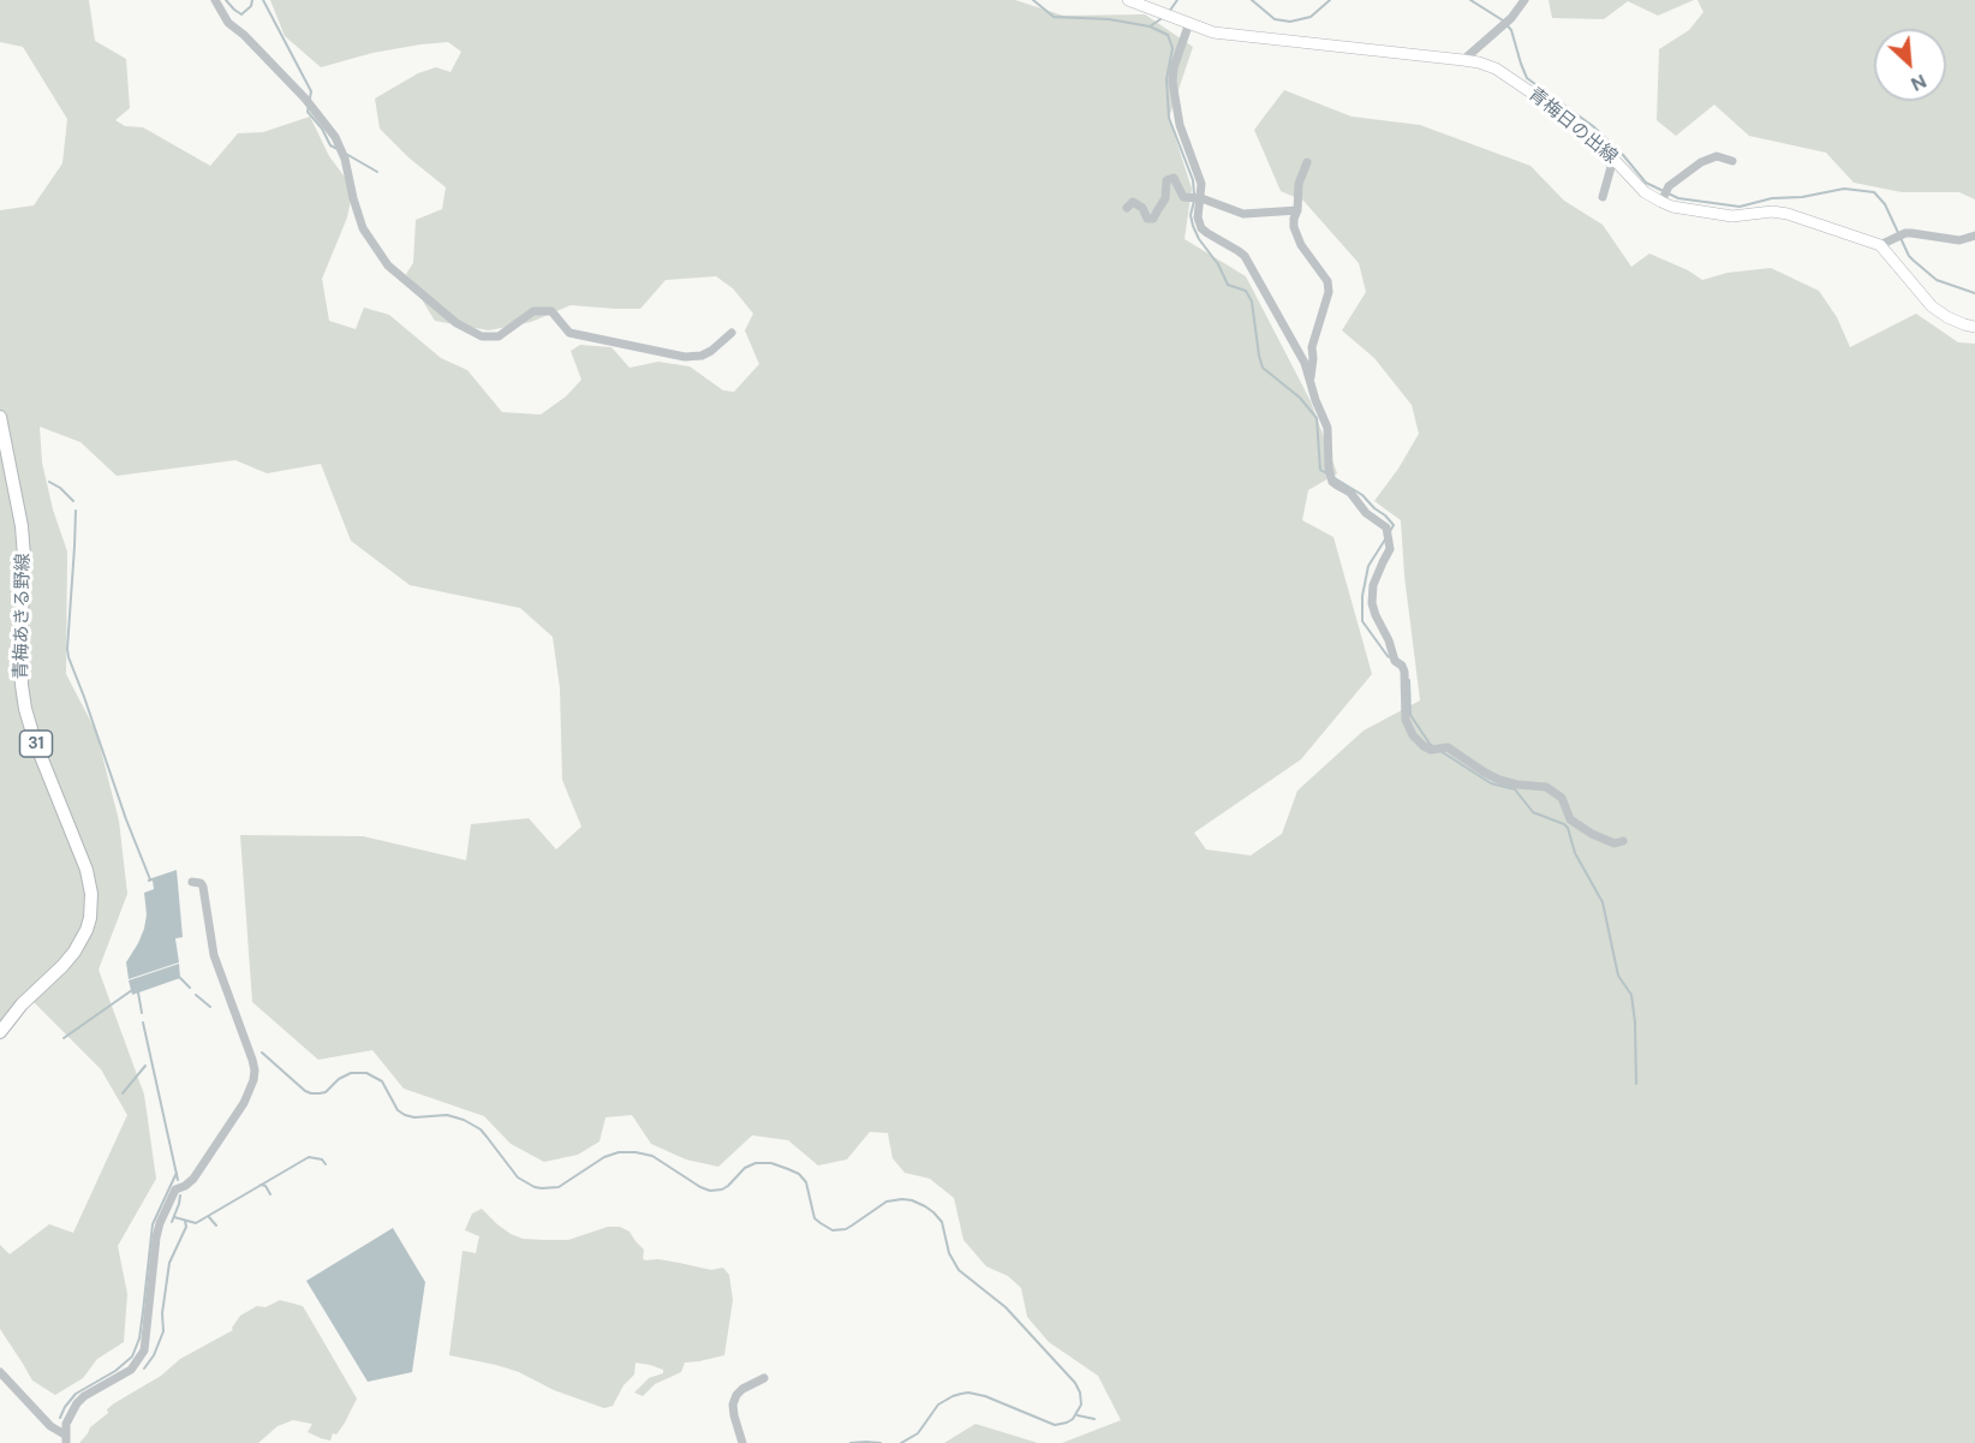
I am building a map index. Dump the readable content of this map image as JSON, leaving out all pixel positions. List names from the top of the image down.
{
  "streets": {
    "main road": ["青梅日の出線", "青梅あきる野線", "31"]
  },
  "north": "bottom right"
}
